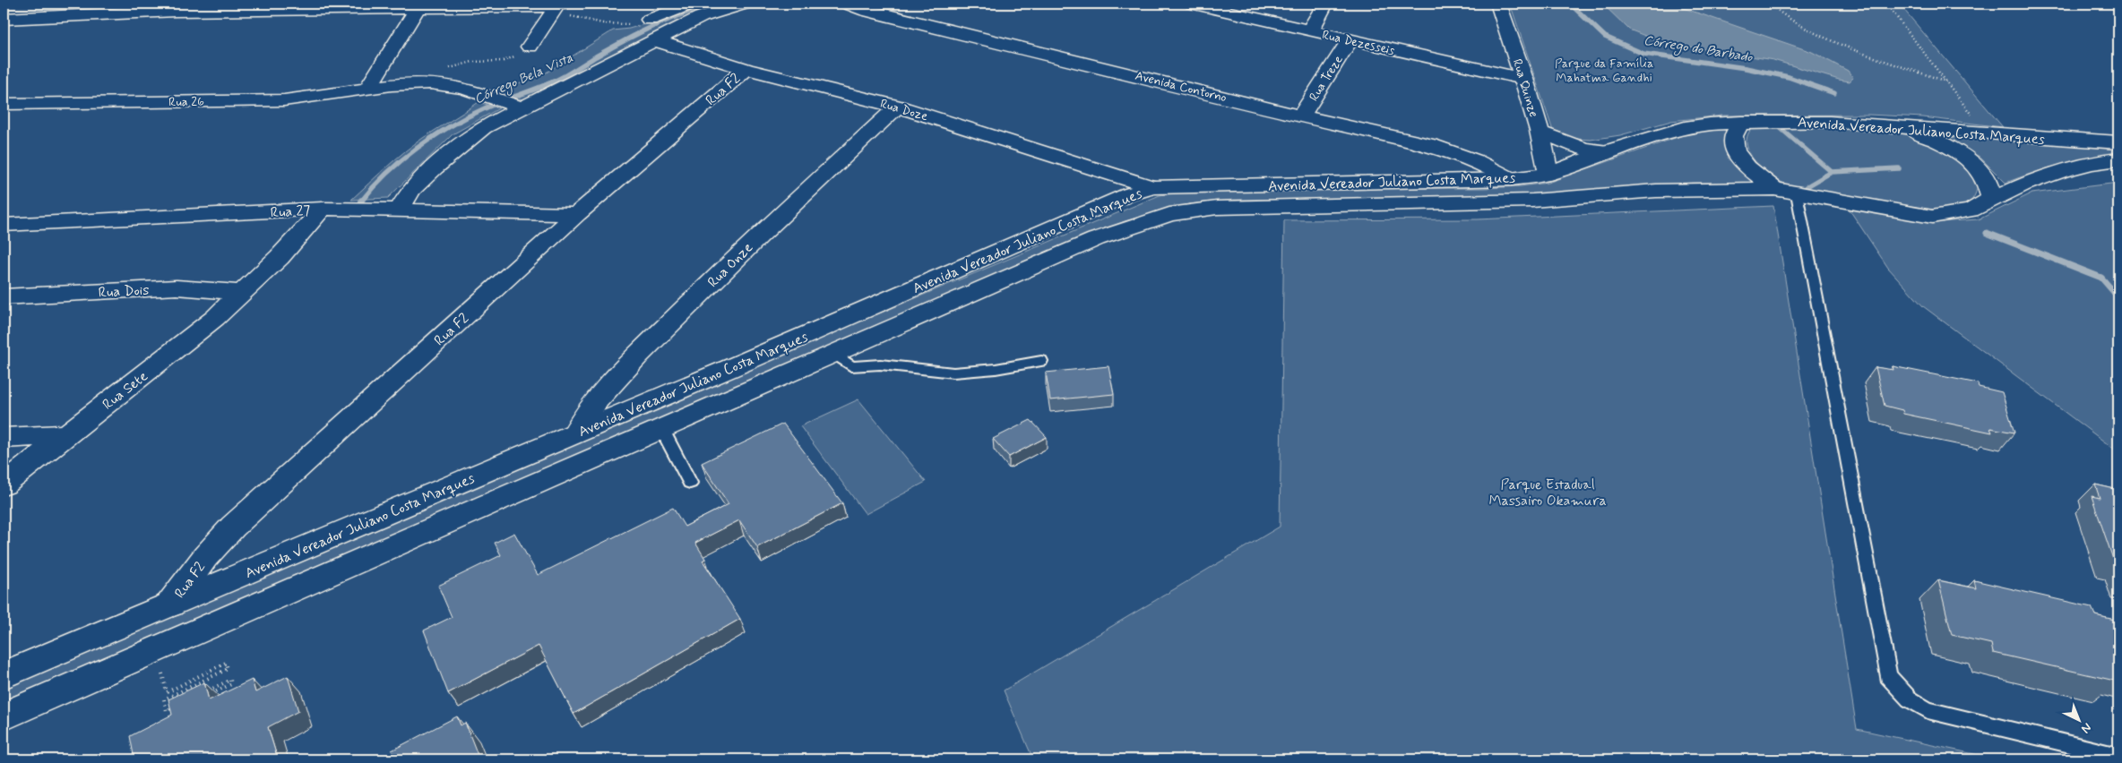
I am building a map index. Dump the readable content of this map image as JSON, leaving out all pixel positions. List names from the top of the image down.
{
  "streets": {
    "street": [
      "Rua Dezesseis",
      "Rua Treze",
      "Avenida Contorno",
      "Rua Quinze",
      "Rua F2",
      "Rua 26",
      "Rua Doze",
      "Avenida Vereador Juliano Costa Marques",
      "Rua 27",
      "Rua Onze",
      "Rua Dois",
      "Rua Sete"
    ]
  },
  "crossings": [
    ["Rua Dezesseis", "Rua Treze"],
    ["Rua Dezesseis", "Rua Quinze"],
    ["Rua Treze", "Avenida Contorno"],
    ["Avenida Contorno", "Avenida Vereador Juliano Costa Marques"],
    ["Rua Quinze", "Avenida Vereador Juliano Costa Marques"],
    ["Rua F2", "Rua Doze"],
    ["Rua F2", "Avenida Vereador Juliano Costa Marques"],
    ["Rua F2", "Rua 27"],
    ["Rua Doze", "Avenida Vereador Juliano Costa Marques"],
    ["Rua Doze", "Rua Onze"],
    ["Avenida Vereador Juliano Costa Marques", "Rua Onze"],
    ["Rua 27", "Rua Sete"],
    ["Rua Dois", "Rua Sete"]
  ],
  "water": ["Córrego do Barbado", "Córrego Bela Vista"],
  "parks": ["Parque da Família Mahatma Gandhi", "Parque Estadual Massairo Okamura"],
  "north": "bottom right"
}
